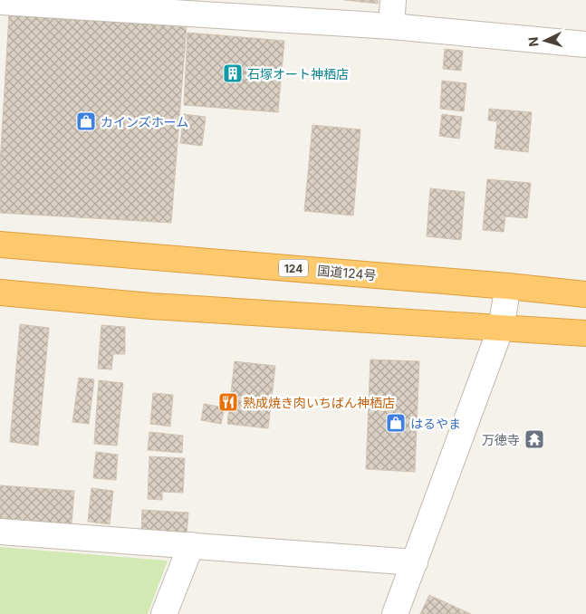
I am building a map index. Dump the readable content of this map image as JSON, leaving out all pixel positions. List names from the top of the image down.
{
  "streets": {
    "highway": ["124", "国道124号"]
  },
  "places": {
    "building": ["石塚オート神栖店"],
    "shop": ["カインズホーム", "はるやま"],
    "restaurant": ["熟成焼き肉いちばん神栖店"],
    "temple": ["万徳寺"]
  },
  "north": "left"
}
